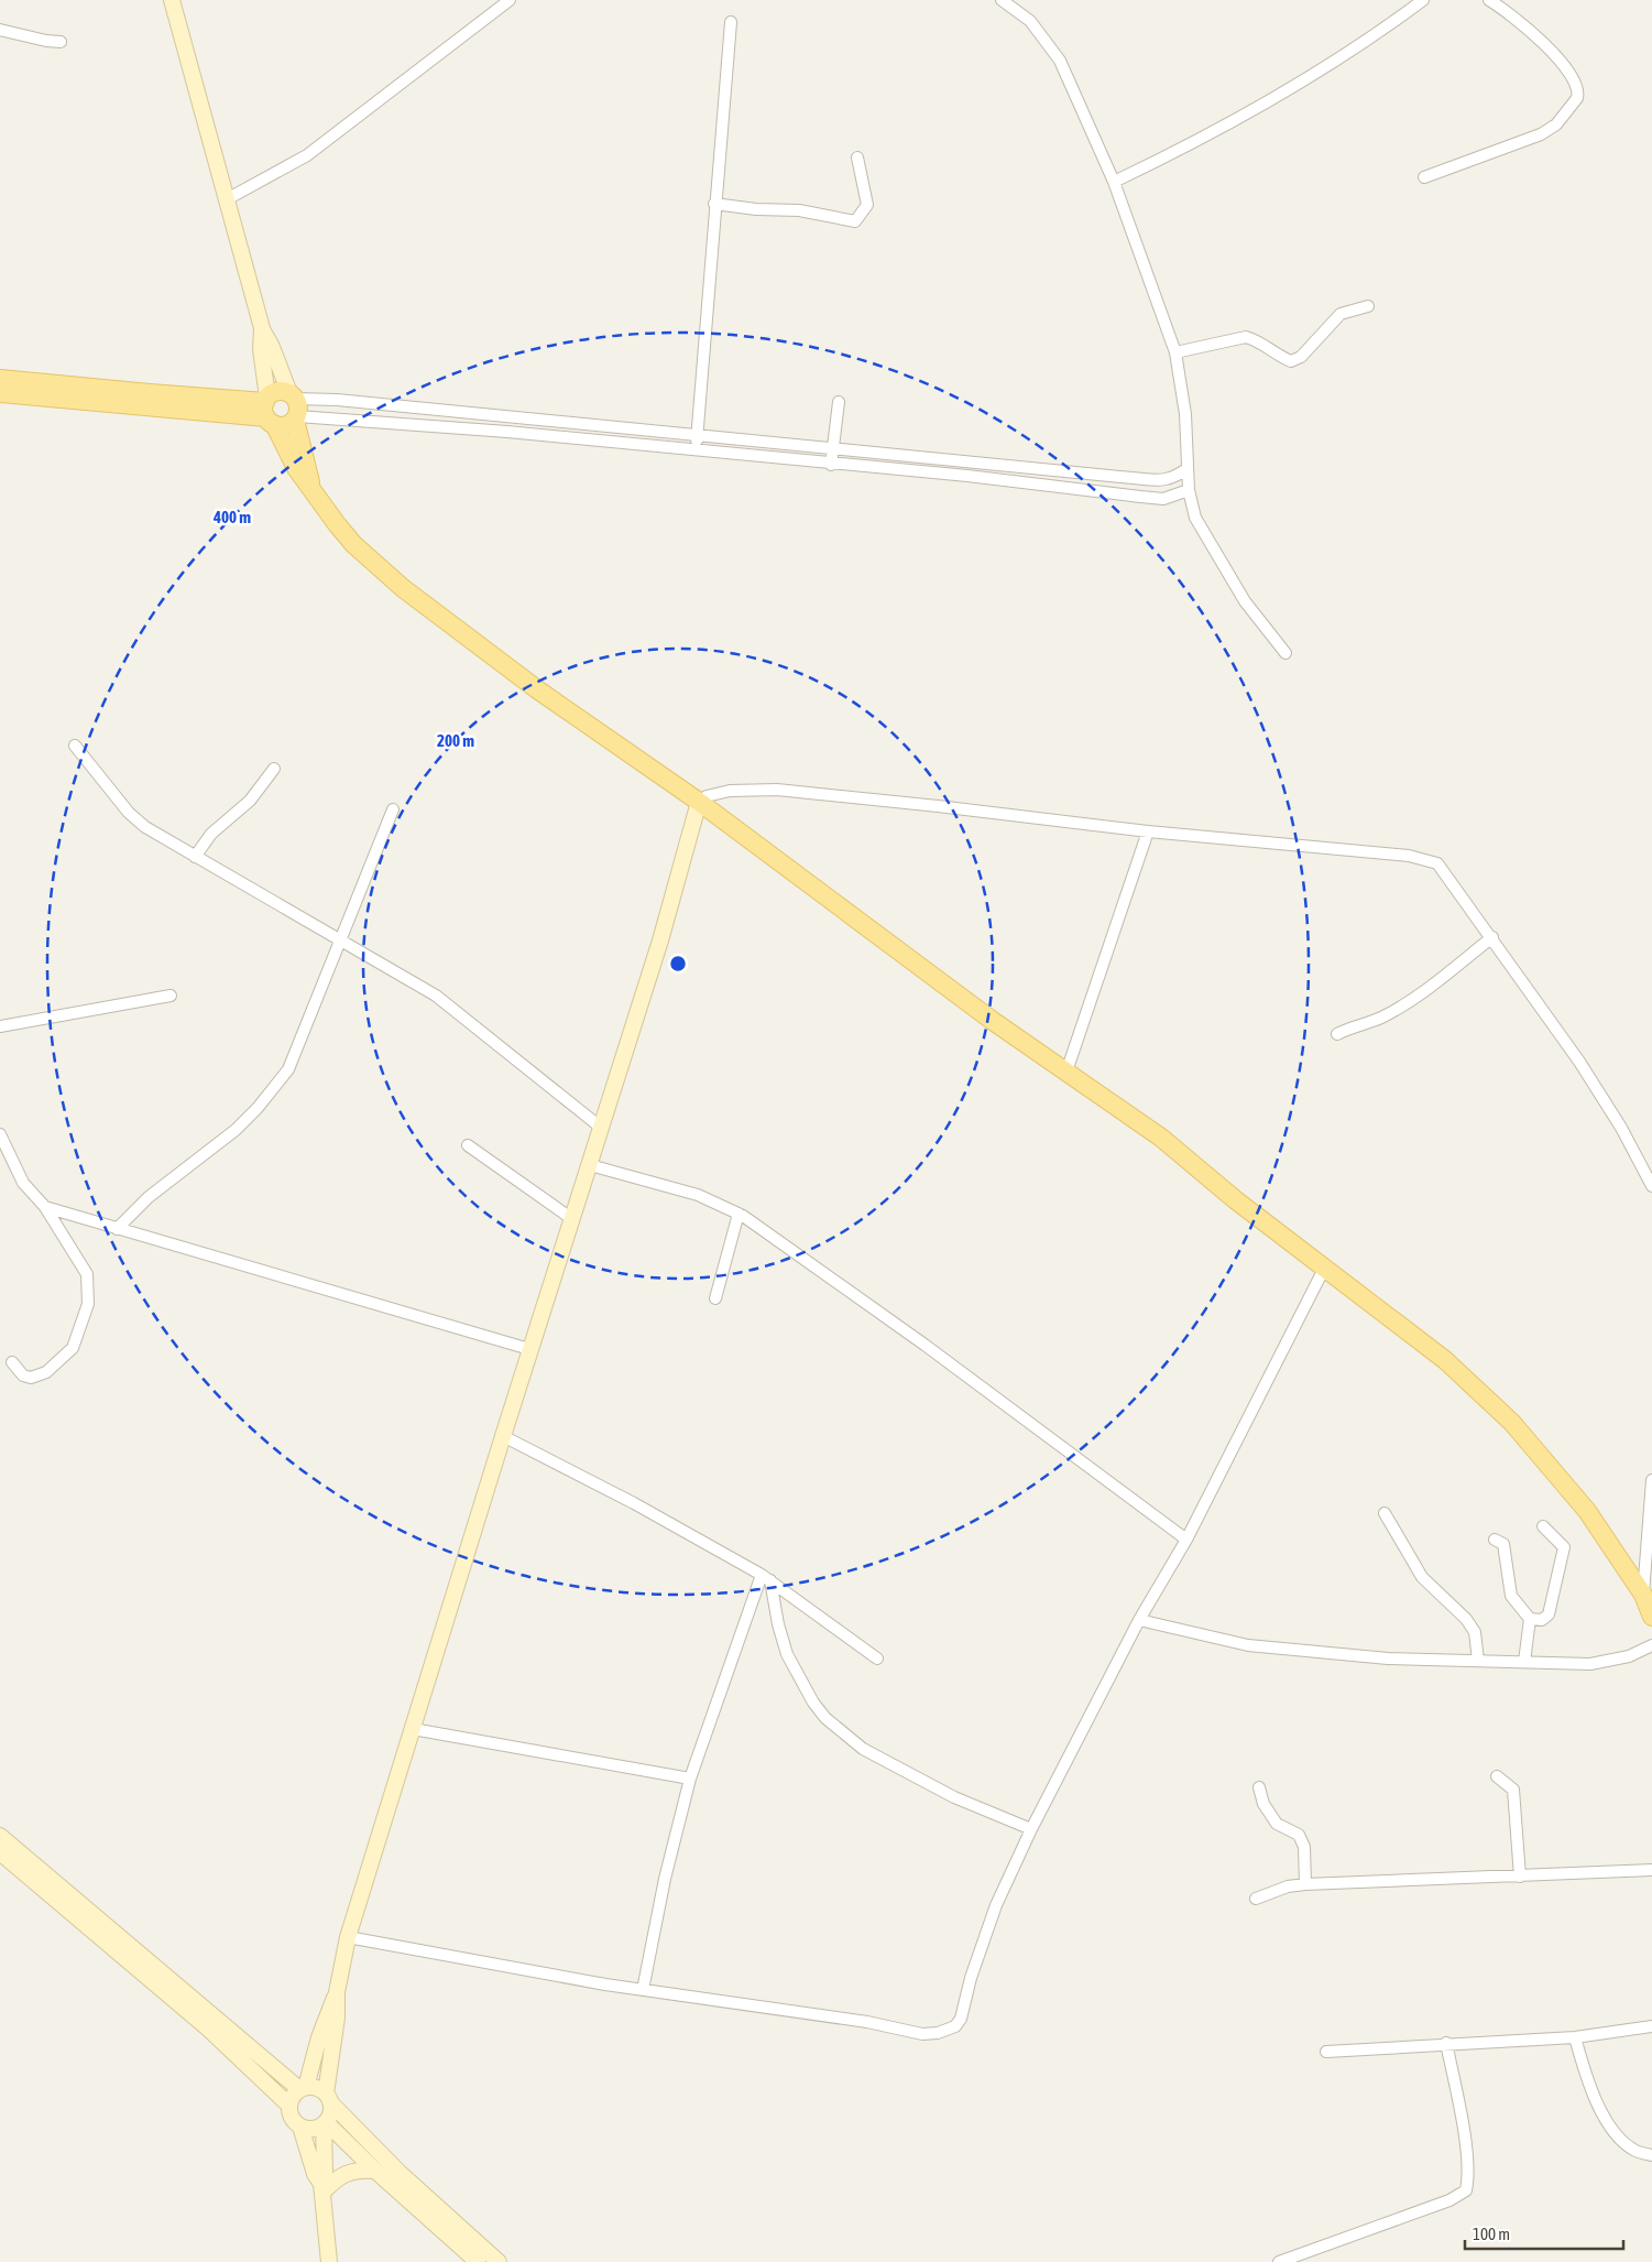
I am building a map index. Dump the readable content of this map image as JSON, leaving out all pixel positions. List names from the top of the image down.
{
  "scale_bar": "100 m",
  "rings": ["400 m", "200 m"]
}
